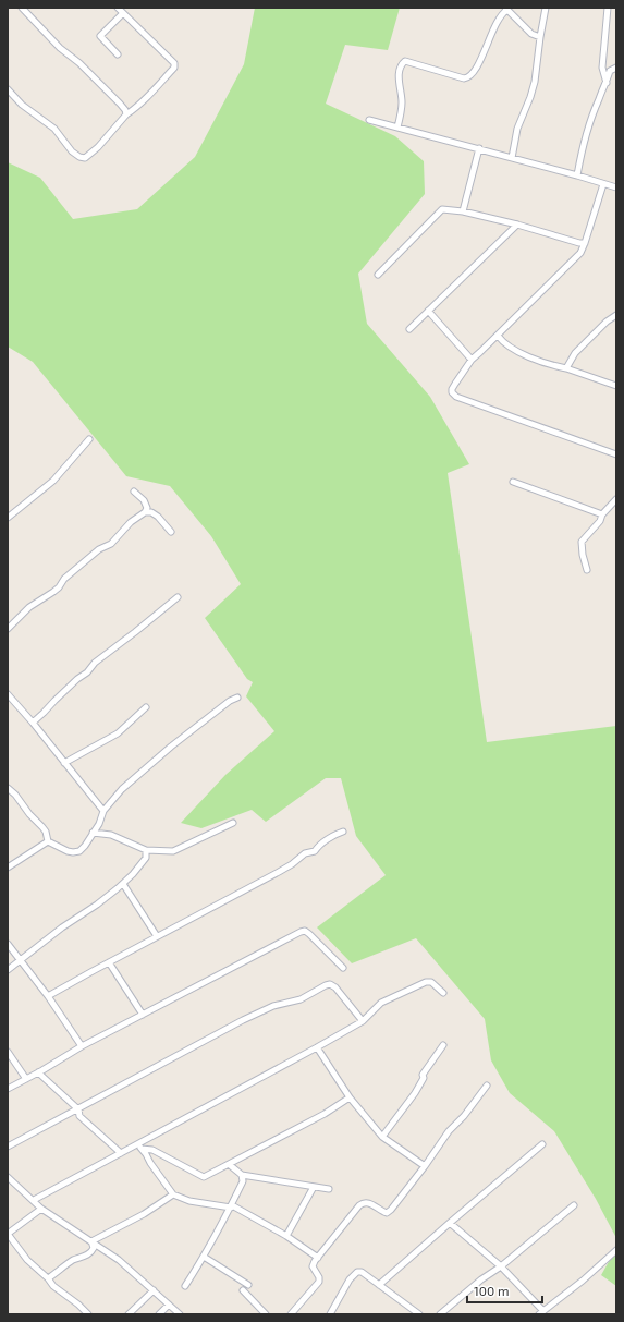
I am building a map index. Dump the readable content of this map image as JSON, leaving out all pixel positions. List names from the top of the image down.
{
  "scale_bar": "100 m"
}
